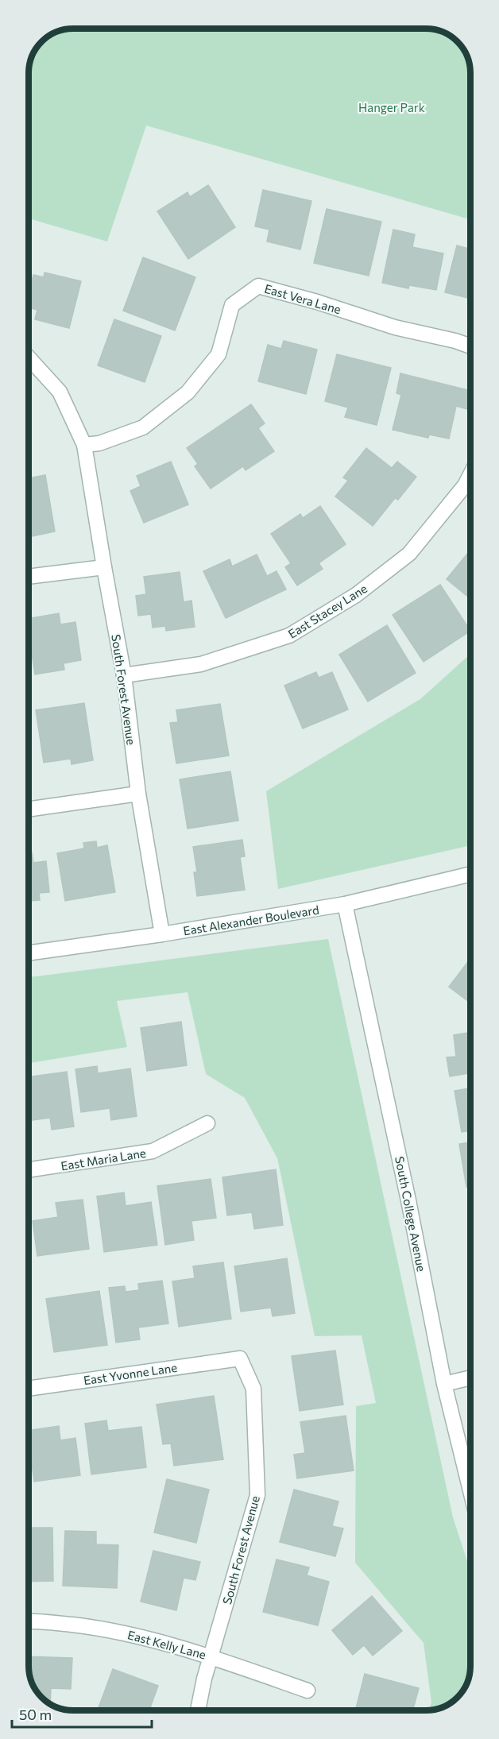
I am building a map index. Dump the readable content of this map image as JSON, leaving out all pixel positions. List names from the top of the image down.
{
  "streets": {
    "street": [
      "East Vera Lane",
      "East Stacey Lane",
      "South Forest Avenue",
      "East Alexander Boulevard",
      "East Maria Lane",
      "South College Avenue",
      "East Yvonne Lane",
      "East Kelly Lane"
    ]
  },
  "crossings": [
    ["East Vera Lane", "South Forest Avenue"],
    ["East Stacey Lane", "South Forest Avenue"],
    ["South Forest Avenue", "East Alexander Boulevard"],
    ["South Forest Avenue", "East Yvonne Lane"],
    ["South Forest Avenue", "East Kelly Lane"],
    ["East Alexander Boulevard", "South College Avenue"]
  ],
  "parks": ["Hanger Park"],
  "scale_bar": "50 m"
}
